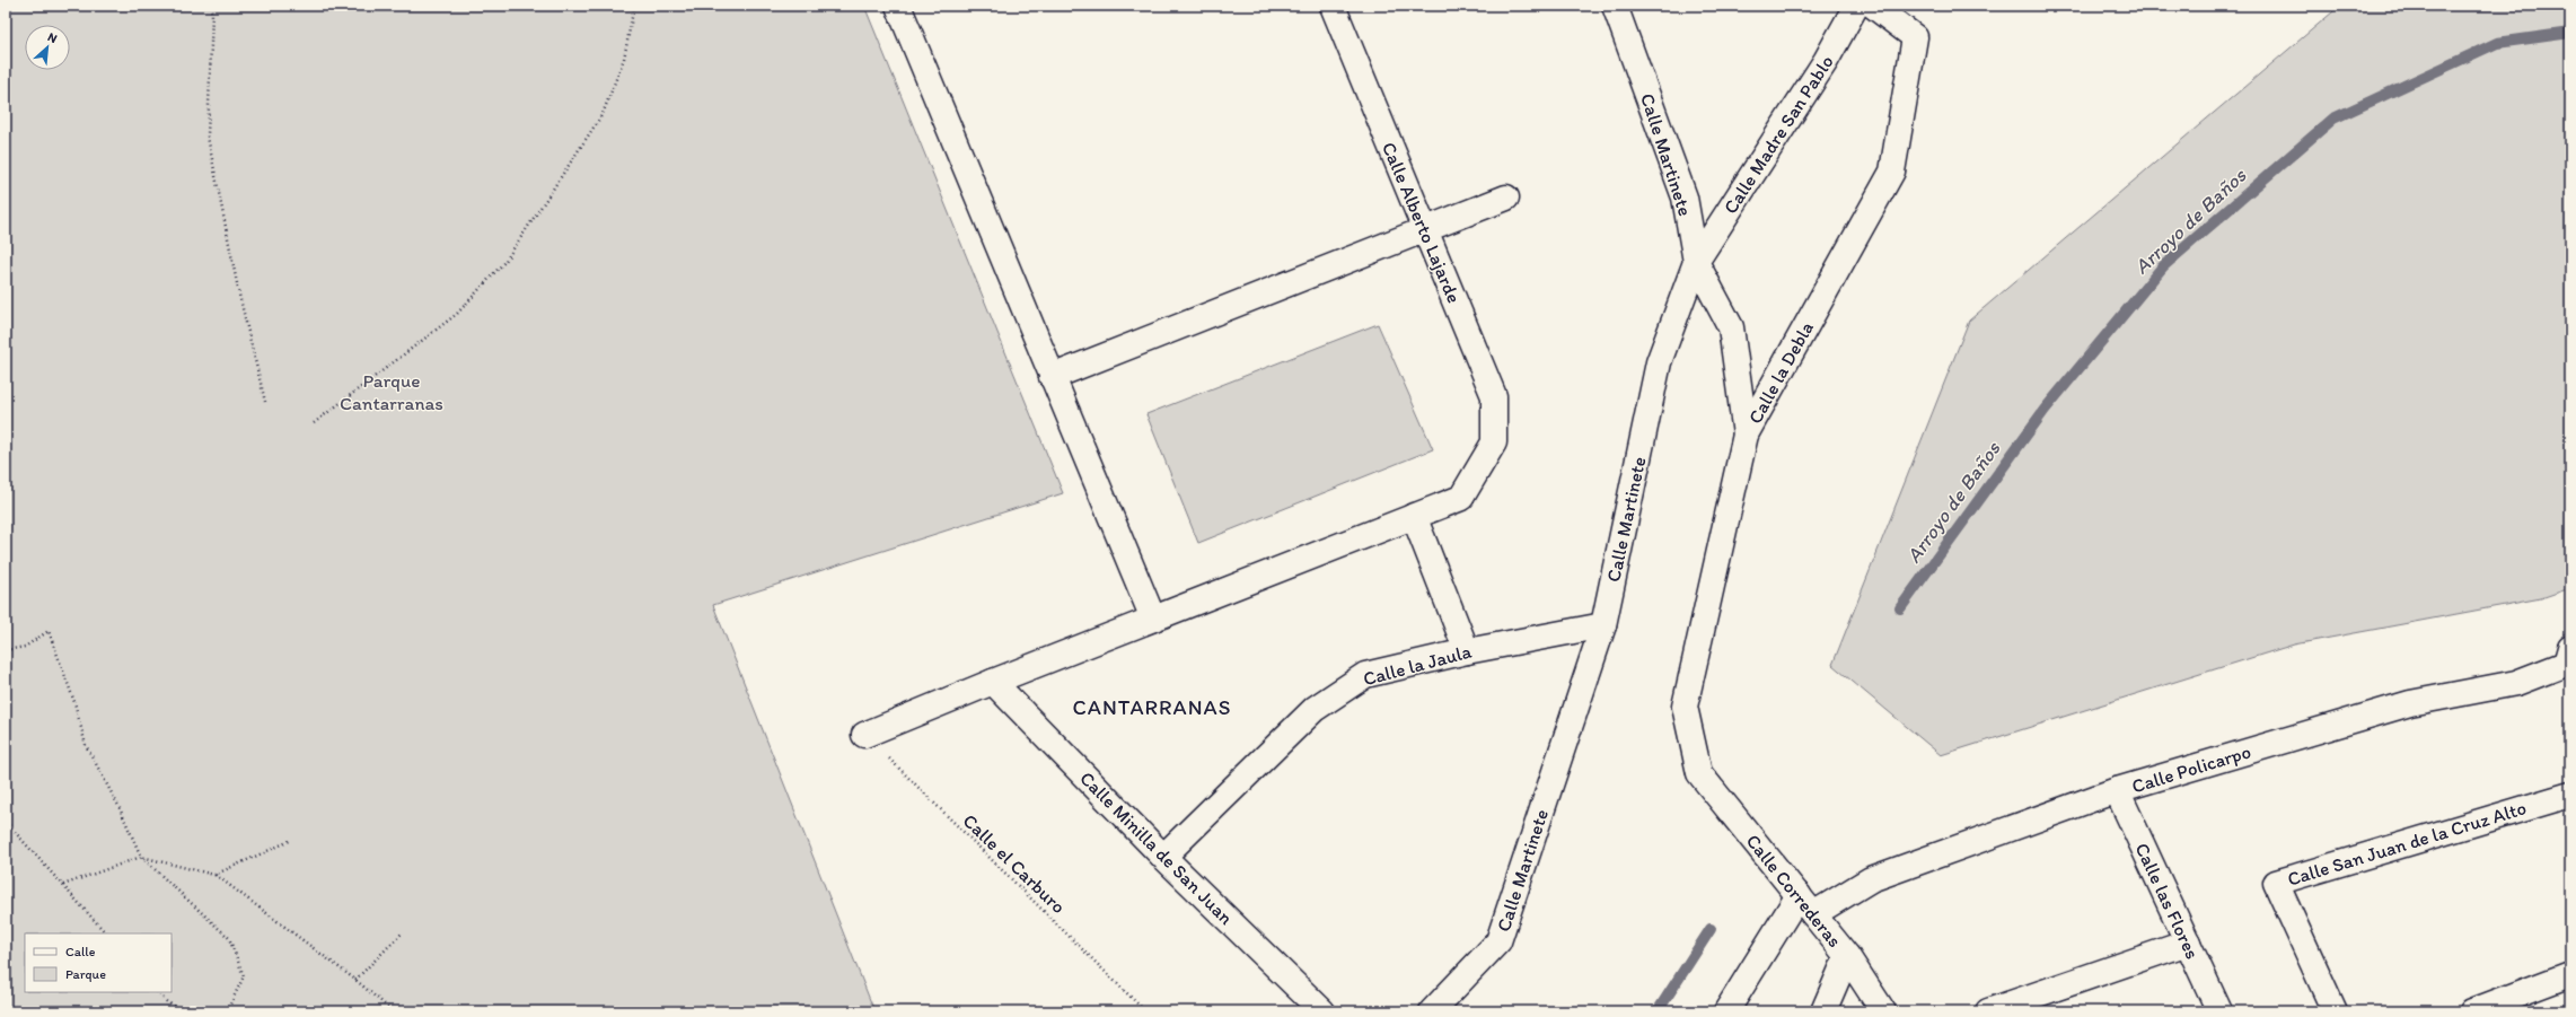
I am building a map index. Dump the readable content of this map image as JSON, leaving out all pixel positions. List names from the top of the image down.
{
  "streets": {
    "street": [
      "Calle Madre San Pablo",
      "Calle Martinete",
      "Calle Alberto Lajarde",
      "Calle la Debla",
      "Calle la Jaula",
      "Calle Policarpo",
      "Calle San Juan de la Cruz Alto",
      "Calle Minilla de San Juan",
      "Calle Correderas",
      "Calle las Flores"
    ],
    "path": ["Calle el Carburo"]
  },
  "crossings": [
    ["Calle Madre San Pablo", "Calle Martinete"],
    ["Calle Martinete", "Calle la Jaula"],
    ["Calle la Debla", "Calle Correderas"],
    ["Calle la Jaula", "Calle Minilla de San Juan"],
    ["Calle Policarpo", "Calle Correderas"],
    ["Calle Policarpo", "Calle las Flores"]
  ],
  "districts": ["CANTARRANAS"],
  "water": ["Arroyo de Baños"],
  "parks": ["Parque Cantarranas"],
  "legend": ["Calle", "Parque"],
  "north": "top right"
}
